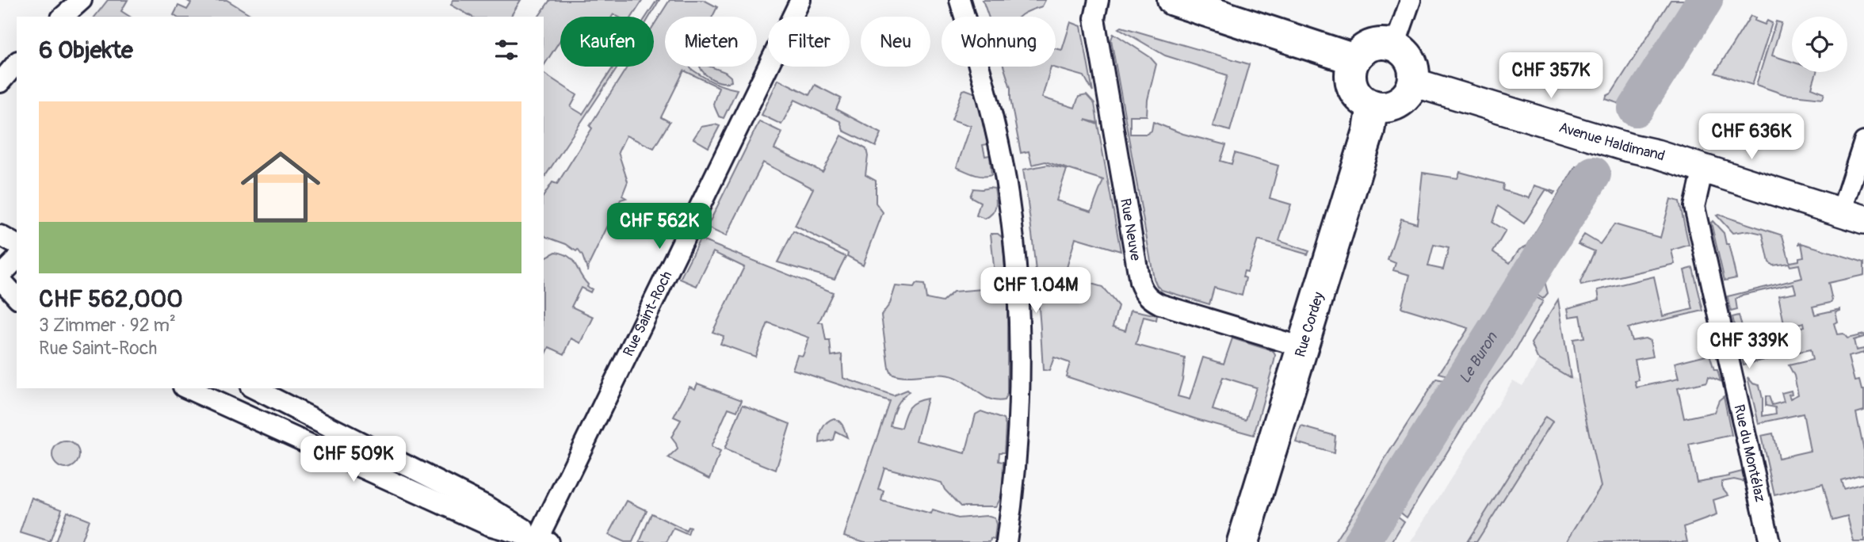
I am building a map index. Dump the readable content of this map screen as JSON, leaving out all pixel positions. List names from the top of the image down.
{
  "streets": {
    "main road": ["Avenue Haldimand", "Rue Cordey"],
    "street": ["Rue Neuve", "Rue Saint-Roch", "Rue du Montélaz"]
  },
  "crossings": [
    ["Avenue Haldimand", "Rue Cordey"],
    ["Avenue Haldimand", "Rue du Montélaz"],
    ["Rue Neuve", "Rue Cordey"]
  ],
  "water": ["Le Buron"],
  "page": {
    "chip": [
      "Kaufen",
      "Mieten",
      "Filter",
      "Neu",
      "Wohnung"
    ],
    "heading": "6 Objekte",
    "price": [
      "CHF 357K",
      "CHF 636K",
      "CHF 562K",
      "CHF 1.04M",
      "CHF 339K",
      "CHF 509K"
    ],
    "list": [
      {
        "name": "CHF 562,000",
        "note": "3 Zimmer · 92 m² · Rue Saint-Roch"
      }
    ]
  }
}
